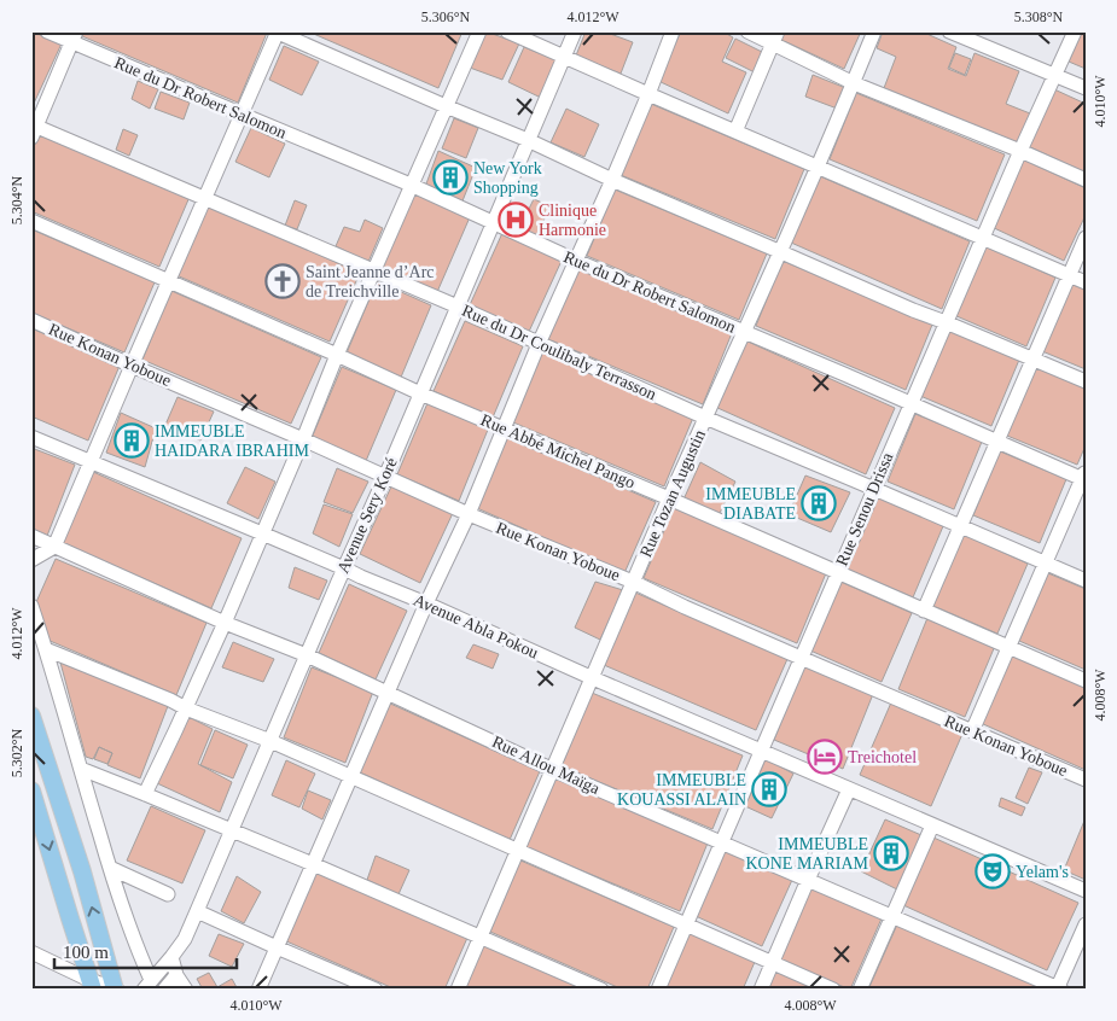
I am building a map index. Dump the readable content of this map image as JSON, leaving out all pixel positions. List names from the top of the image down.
{
  "streets": {
    "street": [
      "Rue du Dr Robert Salomon",
      "Rue du Dr Coulibaly Terrasson",
      "Rue Konan Yoboue",
      "Rue Abbé Michel Pango",
      "Rue Tozan Augustin",
      "Rue Senou Drissa",
      "Avenue Sery Koré",
      "Avenue Abla Pokou",
      "Rue Allou Maïga"
    ]
  },
  "crossings": [
    ["Rue du Dr Robert Salomon", "Rue Tozan Augustin"],
    ["Rue du Dr Robert Salomon", "Rue Senou Drissa"],
    ["Rue du Dr Robert Salomon", "Avenue Sery Koré"],
    ["Rue du Dr Coulibaly Terrasson", "Rue Tozan Augustin"],
    ["Rue du Dr Coulibaly Terrasson", "Rue Senou Drissa"],
    ["Rue du Dr Coulibaly Terrasson", "Avenue Sery Koré"],
    ["Rue Konan Yoboue", "Rue Tozan Augustin"],
    ["Rue Konan Yoboue", "Rue Senou Drissa"],
    ["Rue Konan Yoboue", "Avenue Sery Koré"],
    ["Rue Abbé Michel Pango", "Rue Tozan Augustin"],
    ["Rue Abbé Michel Pango", "Rue Senou Drissa"],
    ["Rue Abbé Michel Pango", "Avenue Sery Koré"],
    ["Rue Tozan Augustin", "Avenue Abla Pokou"],
    ["Rue Tozan Augustin", "Rue Allou Maïga"],
    ["Rue Senou Drissa", "Avenue Abla Pokou"],
    ["Rue Senou Drissa", "Rue Allou Maïga"],
    ["Avenue Sery Koré", "Avenue Abla Pokou"],
    ["Avenue Sery Koré", "Rue Allou Maïga"]
  ],
  "places": {
    "building": [
      "New York Shopping",
      "IMMEUBLE HAIDARA IBRAHIM",
      "IMMEUBLE DIABATE",
      "IMMEUBLE KOUASSI ALAIN",
      "IMMEUBLE KONE MARIAM"
    ],
    "hospital": ["Clinique Harmonie"],
    "church": ["Saint Jeanne d’Arc de Treichville"],
    "hotel": ["Treichotel"],
    "theatre": ["Yelam's"]
  },
  "scale_bar": "100 m",
  "coordinates": [
    "5.306°N",
    "4.012°W",
    "5.308°N",
    "4.010°W",
    "5.304°N",
    "4.008°W",
    "5.302°N"
  ]
}
